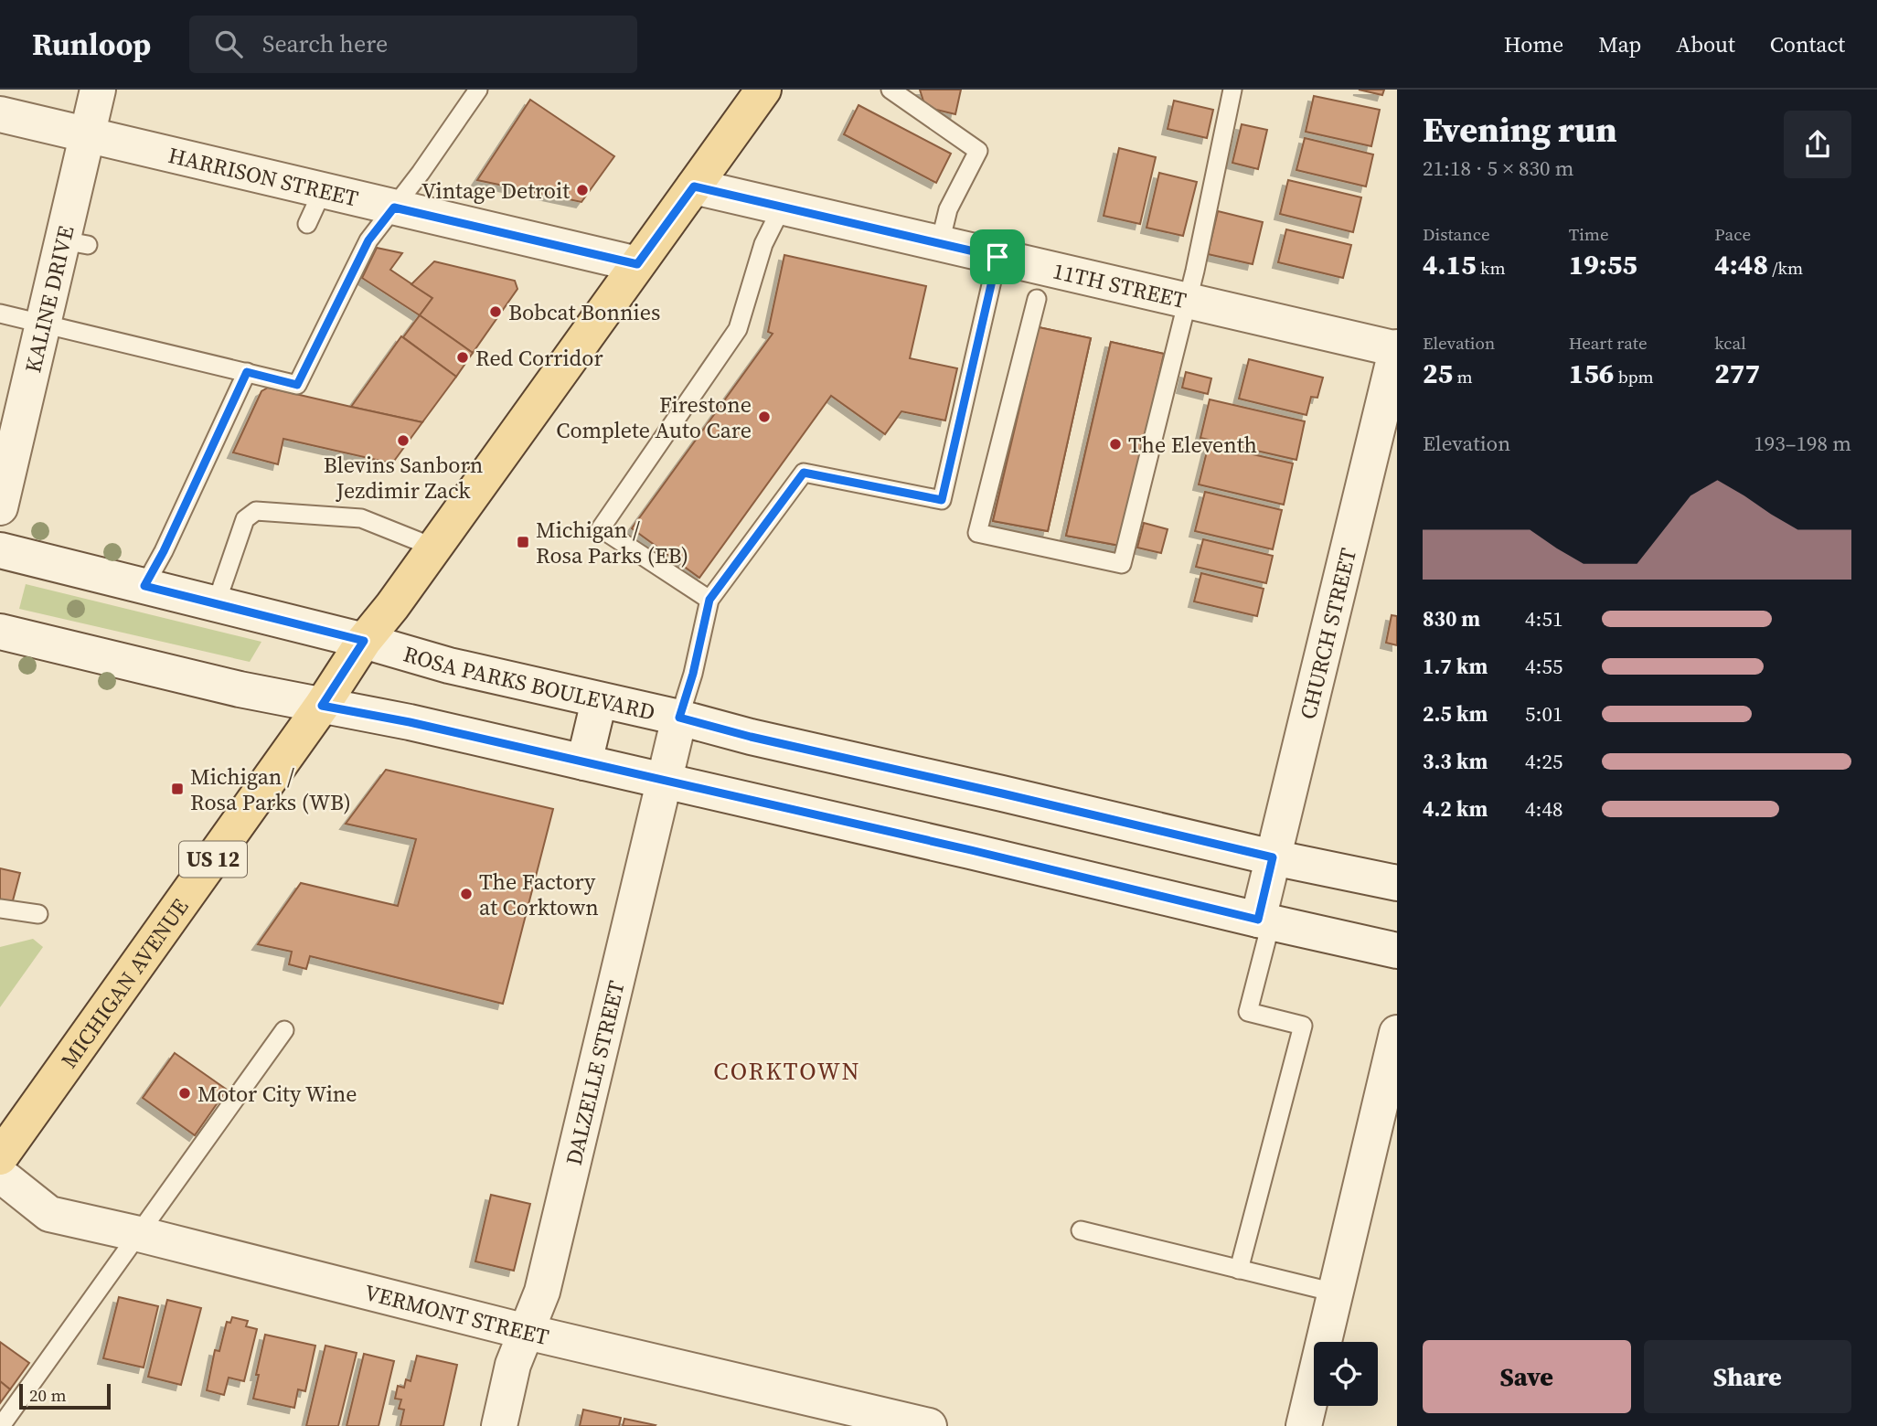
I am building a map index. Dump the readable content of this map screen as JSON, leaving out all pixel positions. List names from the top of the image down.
{
  "streets": {
    "main road": ["US 12", "MICHIGAN AVENUE"],
    "street": [
      "HARRISON STREET",
      "11TH STREET",
      "KALINE DRIVE",
      "CHURCH STREET",
      "ROSA PARKS BOULEVARD",
      "DALZELLE STREET",
      "VERMONT STREET"
    ]
  },
  "crossings": [
    ["HARRISON STREET", "KALINE DRIVE"],
    ["HARRISON STREET", "MICHIGAN AVENUE"],
    ["11TH STREET", "CHURCH STREET"],
    ["11TH STREET", "MICHIGAN AVENUE"],
    ["CHURCH STREET", "ROSA PARKS BOULEVARD"],
    ["ROSA PARKS BOULEVARD", "MICHIGAN AVENUE"],
    ["ROSA PARKS BOULEVARD", "DALZELLE STREET"],
    ["DALZELLE STREET", "VERMONT STREET"]
  ],
  "districts": ["CORKTOWN"],
  "places": {
    "other": [
      "Vintage Detroit",
      "Bobcat Bonnies",
      "Red Corridor",
      "Firestone Complete Auto Care",
      "Blevins Sanborn Jezdimir Zack",
      "The Eleventh",
      "The Factory at Corktown",
      "Motor City Wine"
    ],
    "transit": ["Michigan / Rosa Parks (EB)", "Michigan / Rosa Parks (WB)"]
  },
  "scale_bar": "20 m",
  "page": {
    "header": "Runloop",
    "search": "Search here",
    "nav": [
      "Home",
      "Map",
      "About",
      "Contact"
    ],
    "heading": ["Evening run", "21:18 · 5 × 830 m"],
    "stats": [
      ["Distance", "4.15 km"],
      ["Time", "19:55"],
      ["Pace", "4:48 /km"],
      ["Elevation", "25 m"],
      ["Heart rate", "156 bpm"],
      ["kcal", "277"]
    ],
    "chart": ["Elevation", "193–198 m"],
    "list": [
      {
        "name": "830 m",
        "note": "4:51"
      },
      {
        "name": "1.7 km",
        "note": "4:55"
      },
      {
        "name": "2.5 km",
        "note": "5:01"
      },
      {
        "name": "3.3 km",
        "note": "4:25"
      },
      {
        "name": "4.2 km",
        "note": "4:48"
      }
    ],
    "buttons": ["Save", "Share"],
    "scale": "20 m"
  }
}
